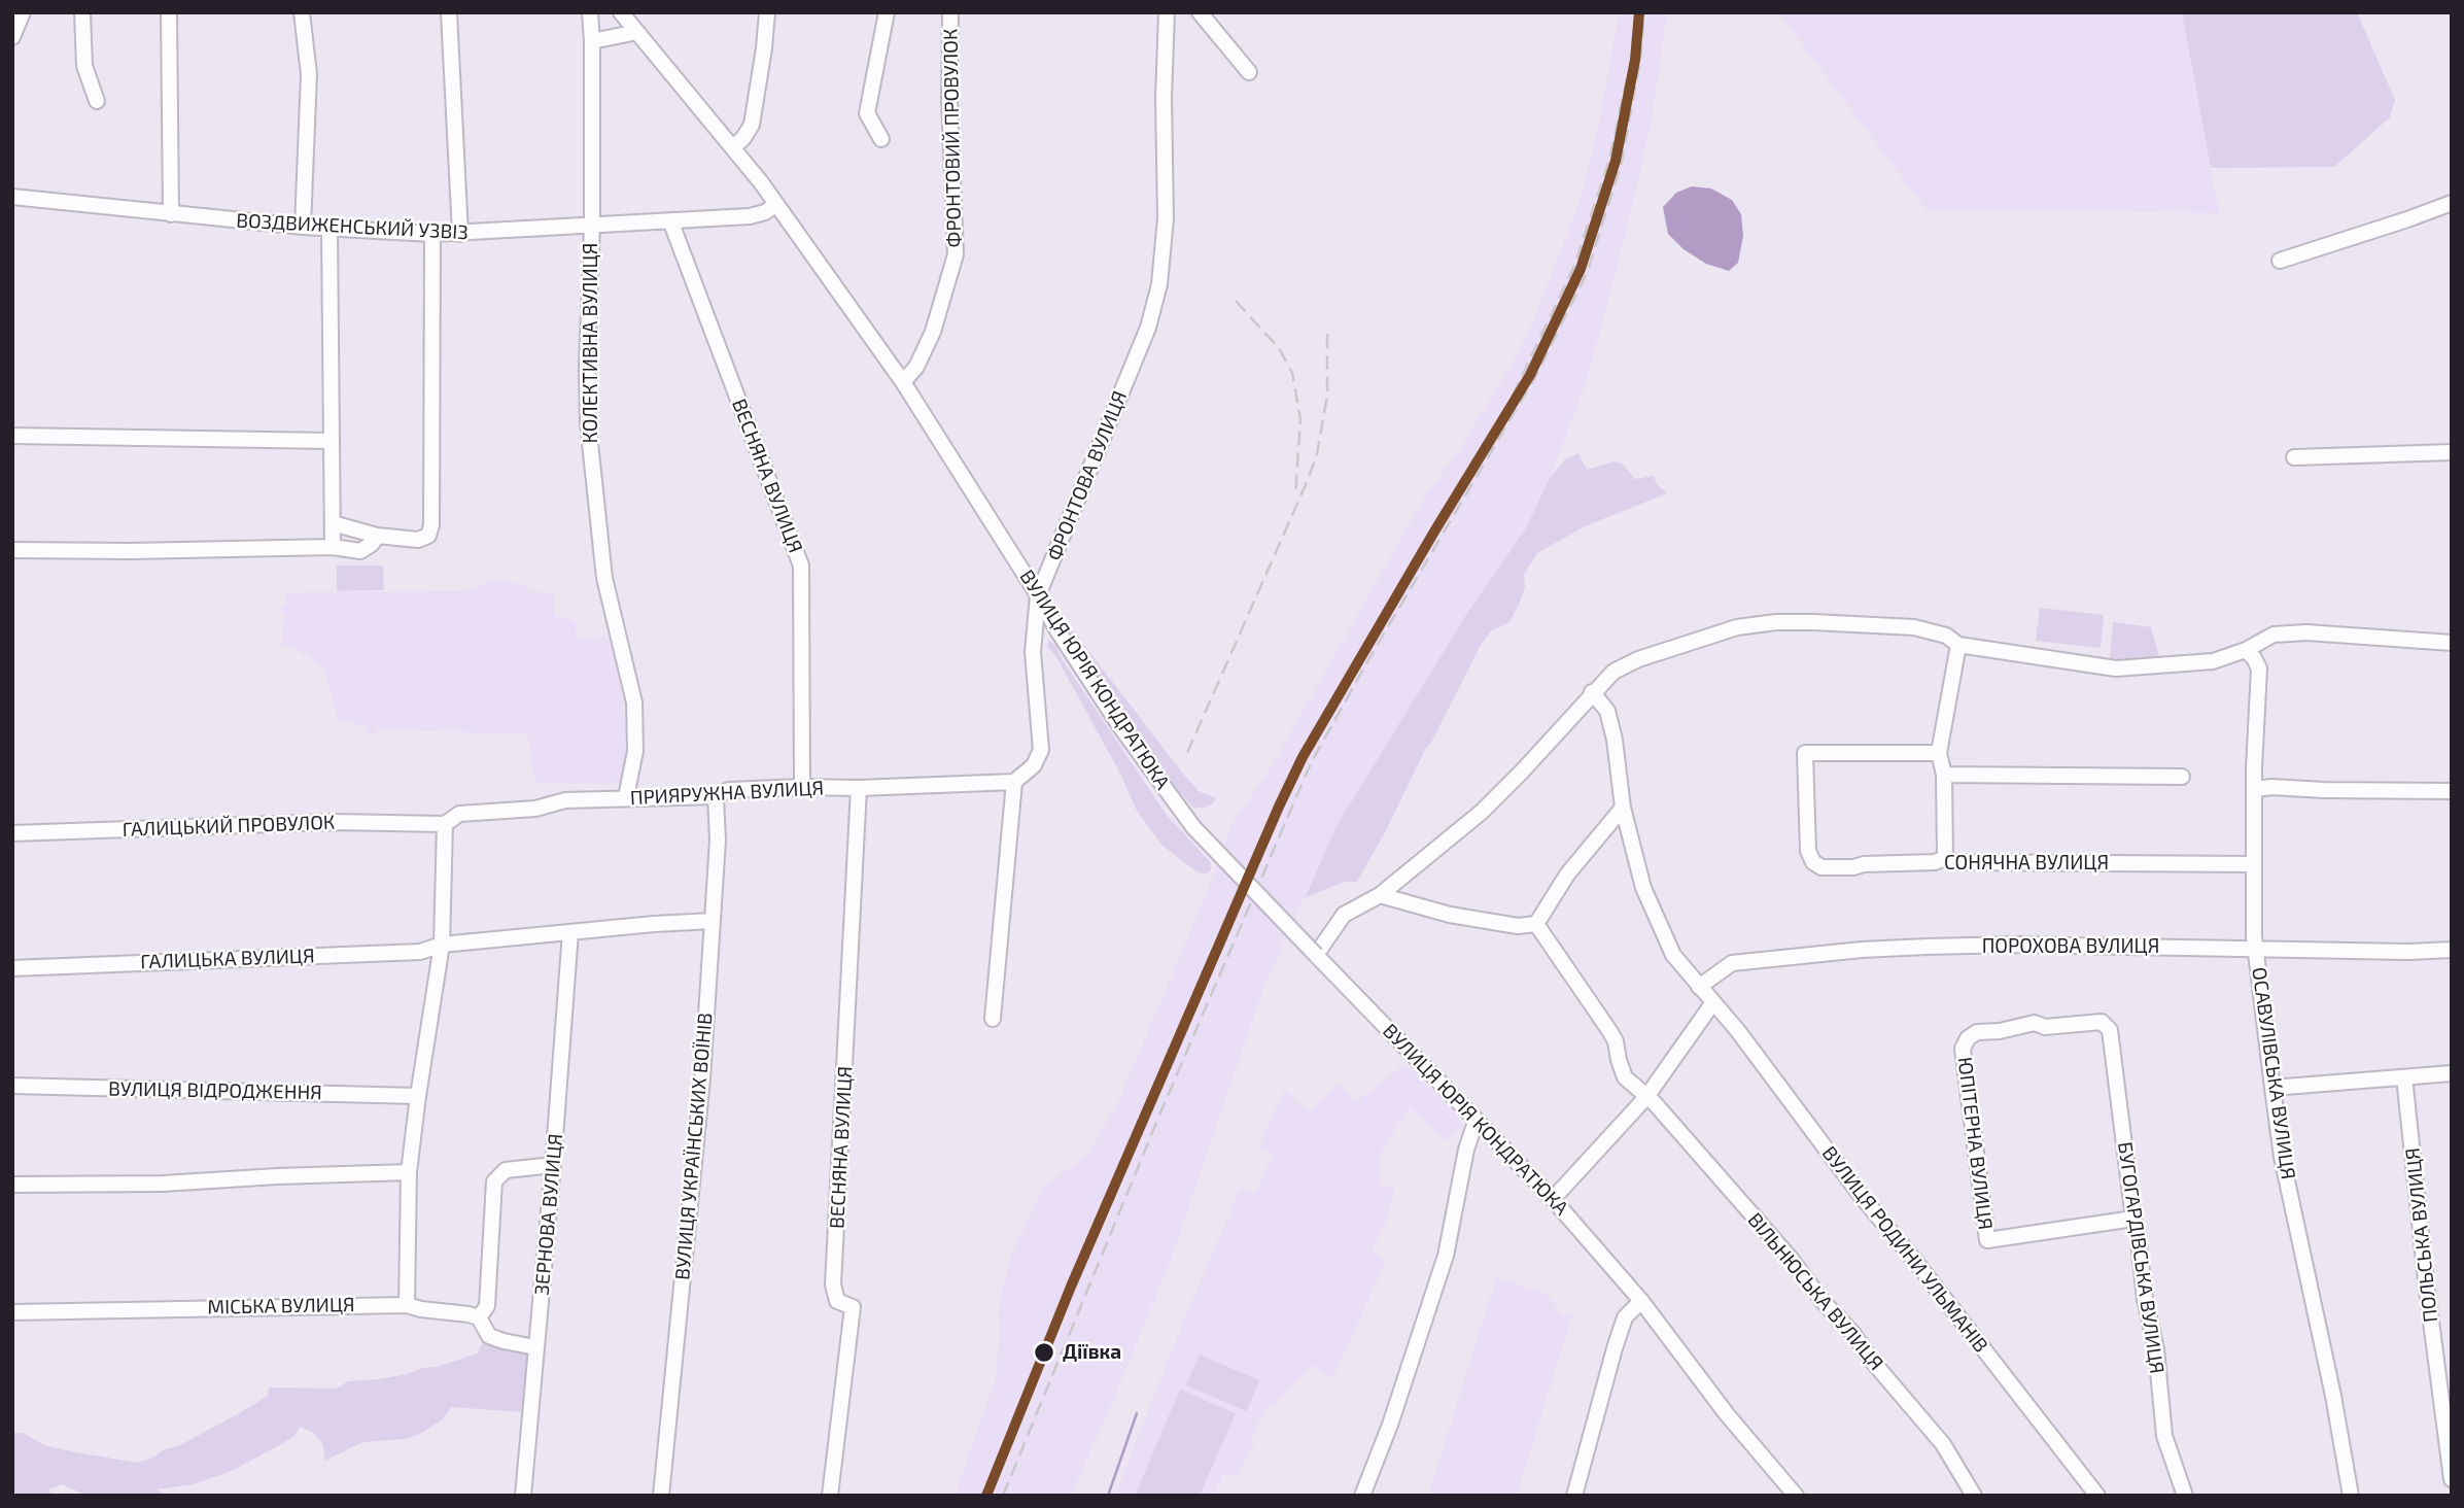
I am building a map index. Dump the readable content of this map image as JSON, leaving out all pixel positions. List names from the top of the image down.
{
  "streets": {
    "street": [
      "ФРОНТОВИЙ ПРОВУЛОК",
      "ВОЗДВИЖЕНСЬКИЙ УЗВІЗ",
      "КОЛЕКТИВНА ВУЛИЦЯ",
      "ВЕСНЯНА ВУЛИЦЯ",
      "ФРОНТОВА ВУЛИЦЯ",
      "ВУЛИЦЯ ЮРІЯ КОНДРАТЮКА",
      "ПРИЯРУЖНА ВУЛИЦЯ",
      "ГАЛИЦЬКИЙ ПРОВУЛОК",
      "СОНЯЧНА ВУЛИЦЯ",
      "ПОРОХОВА ВУЛИЦЯ",
      "ГАЛИЦЬКА ВУЛИЦЯ",
      "ОСАВУЛІВСЬКА ВУЛИЦЯ",
      "ВУЛИЦЯ ВІДРОДЖЕННЯ",
      "ЮПІТЕРНА ВУЛИЦЯ",
      "ВУЛИЦЯ УКРАЇНСЬКИХ ВОЇНІВ",
      "ЗЕРНОВА ВУЛИЦЯ",
      "ПОЛЬСЬКА ВУЛИЦЯ",
      "ВУЛИЦЯ РОДИНИ УЛЬМАНІВ",
      "БУГОГАРДІВСЬКА ВУЛИЦЯ",
      "ВІЛЬНЮСЬКА ВУЛИЦЯ",
      "МІСЬКА ВУЛИЦЯ"
    ]
  },
  "crossings": [
    ["ФРОНТОВИЙ ПРОВУЛОК", "ВУЛИЦЯ ЮРІЯ КОНДРАТЮКА"],
    ["ВОЗДВИЖЕНСЬКИЙ УЗВІЗ", "КОЛЕКТИВНА ВУЛИЦЯ"],
    ["ВОЗДВИЖЕНСЬКИЙ УЗВІЗ", "ВЕСНЯНА ВУЛИЦЯ"],
    ["ВОЗДВИЖЕНСЬКИЙ УЗВІЗ", "ВУЛИЦЯ ЮРІЯ КОНДРАТЮКА"],
    ["КОЛЕКТИВНА ВУЛИЦЯ", "ПРИЯРУЖНА ВУЛИЦЯ"],
    ["ВЕСНЯНА ВУЛИЦЯ", "ПРИЯРУЖНА ВУЛИЦЯ"],
    ["ФРОНТОВА ВУЛИЦЯ", "ВУЛИЦЯ ЮРІЯ КОНДРАТЮКА"],
    ["ФРОНТОВА ВУЛИЦЯ", "ПРИЯРУЖНА ВУЛИЦЯ"],
    ["ПРИЯРУЖНА ВУЛИЦЯ", "ГАЛИЦЬКИЙ ПРОВУЛОК"],
    ["ПРИЯРУЖНА ВУЛИЦЯ", "ВУЛИЦЯ УКРАЇНСЬКИХ ВОЇНІВ"],
    ["СОНЯЧНА ВУЛИЦЯ", "ОСАВУЛІВСЬКА ВУЛИЦЯ"],
    ["ПОРОХОВА ВУЛИЦЯ", "ОСАВУЛІВСЬКА ВУЛИЦЯ"],
    ["ПОРОХОВА ВУЛИЦЯ", "ВУЛИЦЯ РОДИНИ УЛЬМАНІВ"],
    ["ГАЛИЦЬКА ВУЛИЦЯ", "ВУЛИЦЯ УКРАЇНСЬКИХ ВОЇНІВ"],
    ["ГАЛИЦЬКА ВУЛИЦЯ", "ЗЕРНОВА ВУЛИЦЯ"],
    ["ЮПІТЕРНА ВУЛИЦЯ", "БУГОГАРДІВСЬКА ВУЛИЦЯ"]
  ],
  "places": ["Діївка"]
}
